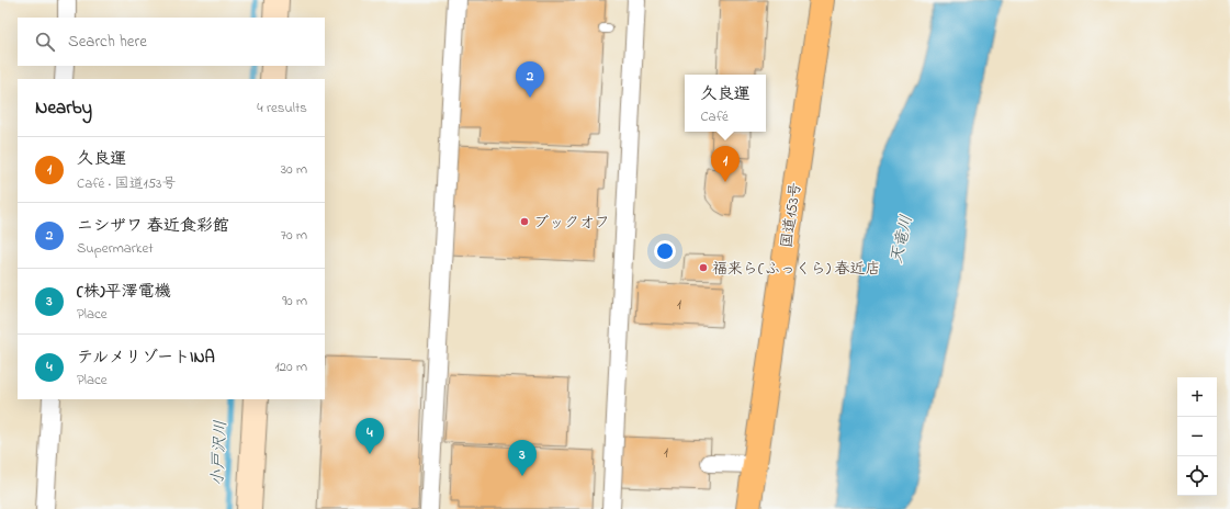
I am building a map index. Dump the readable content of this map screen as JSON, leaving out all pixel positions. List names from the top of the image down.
{
  "streets": {
    "highway": ["国道153号"]
  },
  "water": ["天竜川", "小戸沢川"],
  "places": ["ブックオフ", "福来ら(ふっくら) 春近店"],
  "house_numbers": ["1", "1"],
  "page": {
    "search": "Search here",
    "pins": [
      "2",
      "1",
      "4",
      "3"
    ],
    "popup": ["久良運", "Café"],
    "heading": ["Nearby", "4 results"],
    "list": [
      {
        "mark": "1",
        "name": "久良運",
        "note": "Café · 国道153号",
        "value": "30 m"
      },
      {
        "mark": "2",
        "name": "ニシザワ 春近食彩館",
        "note": "Supermarket",
        "value": "70 m"
      },
      {
        "mark": "3",
        "name": "(株)平澤電機",
        "note": "Place",
        "value": "90 m"
      },
      {
        "mark": "4",
        "name": "テルメリゾートINA",
        "note": "Place",
        "value": "120 m"
      }
    ],
    "map_buttons": ["+", "−"]
  }
}
